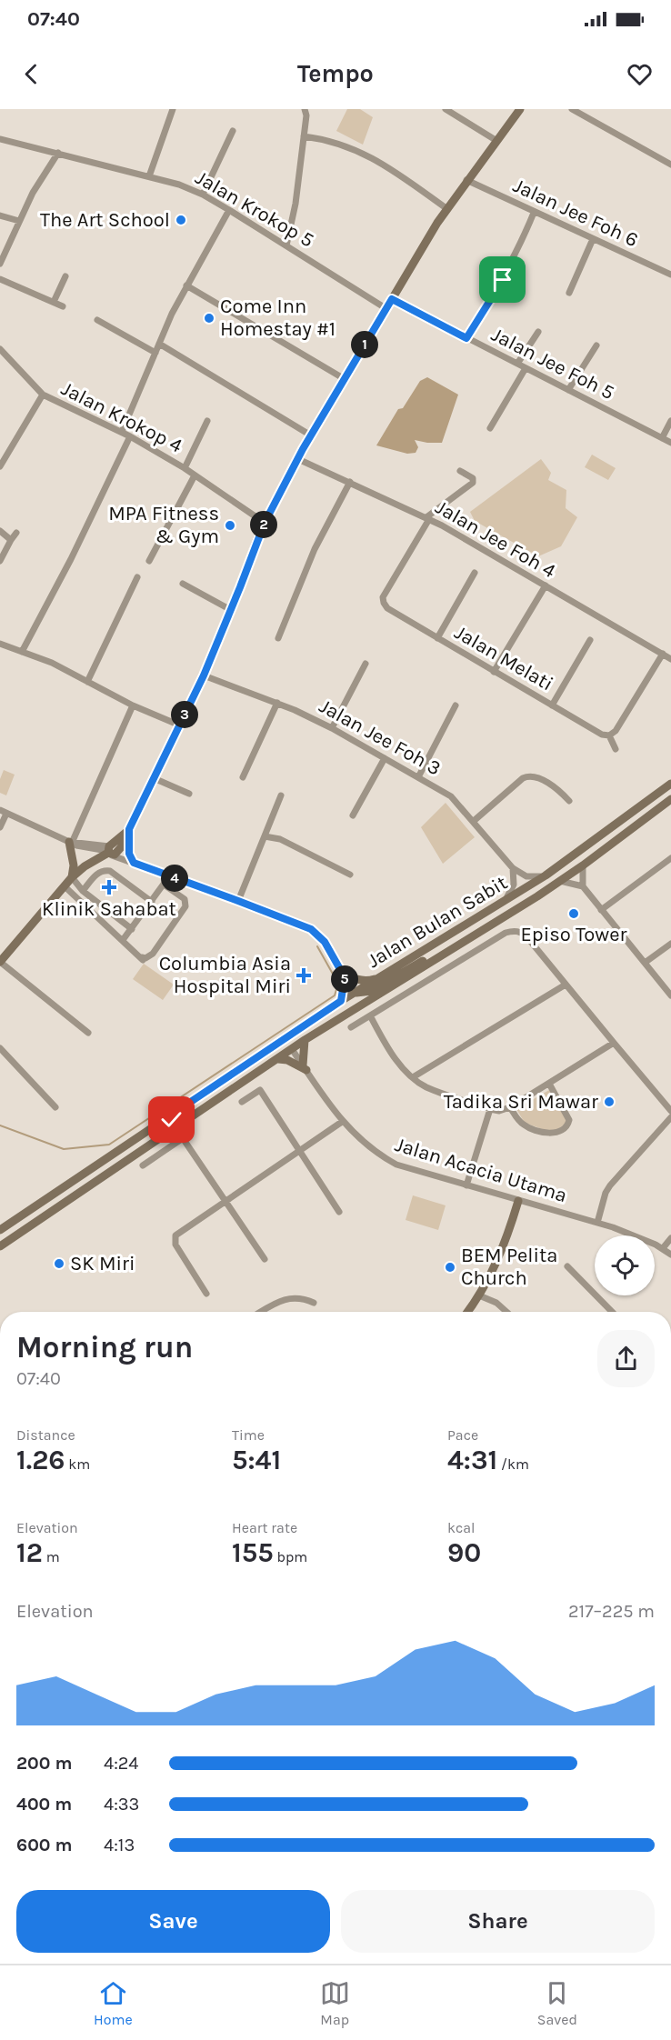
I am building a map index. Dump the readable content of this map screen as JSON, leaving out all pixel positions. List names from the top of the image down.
{
  "streets": {
    "main road": ["Jalan Bulan Sabit"],
    "street": [
      "Jalan Krokop 5",
      "Jalan Jee Foh 6",
      "Jalan Jee Foh 5",
      "Jalan Krokop 4",
      "Jalan Jee Foh 4",
      "Jalan Melati",
      "Jalan Jee Foh 3",
      "Jalan Acacia Utama"
    ]
  },
  "crossings": [
    ["Jalan Jee Foh 4", "Jalan Melati"],
    ["Jalan Bulan Sabit", "Jalan Acacia Utama"]
  ],
  "places": {
    "other": [
      "The Art School",
      "Come Inn Homestay #1",
      "MPA Fitness & Gym",
      "Episo Tower",
      "Tadika Sri Mawar",
      "SK Miri",
      "BEM Pelita Church"
    ],
    "health": ["Klinik Sahabat", "Columbia Asia Hospital Miri"]
  },
  "page": {
    "status": "07:40",
    "header": "Tempo",
    "pins": [
      "1",
      "2",
      "3",
      "4",
      "5"
    ],
    "heading": ["Morning run", "07:40"],
    "stats": [
      ["Distance", "1.26 km"],
      ["Time", "5:41"],
      ["Pace", "4:31 /km"],
      ["Elevation", "12 m"],
      ["Heart rate", "155 bpm"],
      ["kcal", "90"]
    ],
    "chart": ["Elevation", "217–225 m"],
    "list": [
      {
        "name": "200 m",
        "note": "4:24"
      },
      {
        "name": "400 m",
        "note": "4:33"
      },
      {
        "name": "600 m",
        "note": "4:13"
      }
    ],
    "buttons": ["Save", "Share"],
    "tabs": ["Home", "Map", "Saved"]
  }
}
